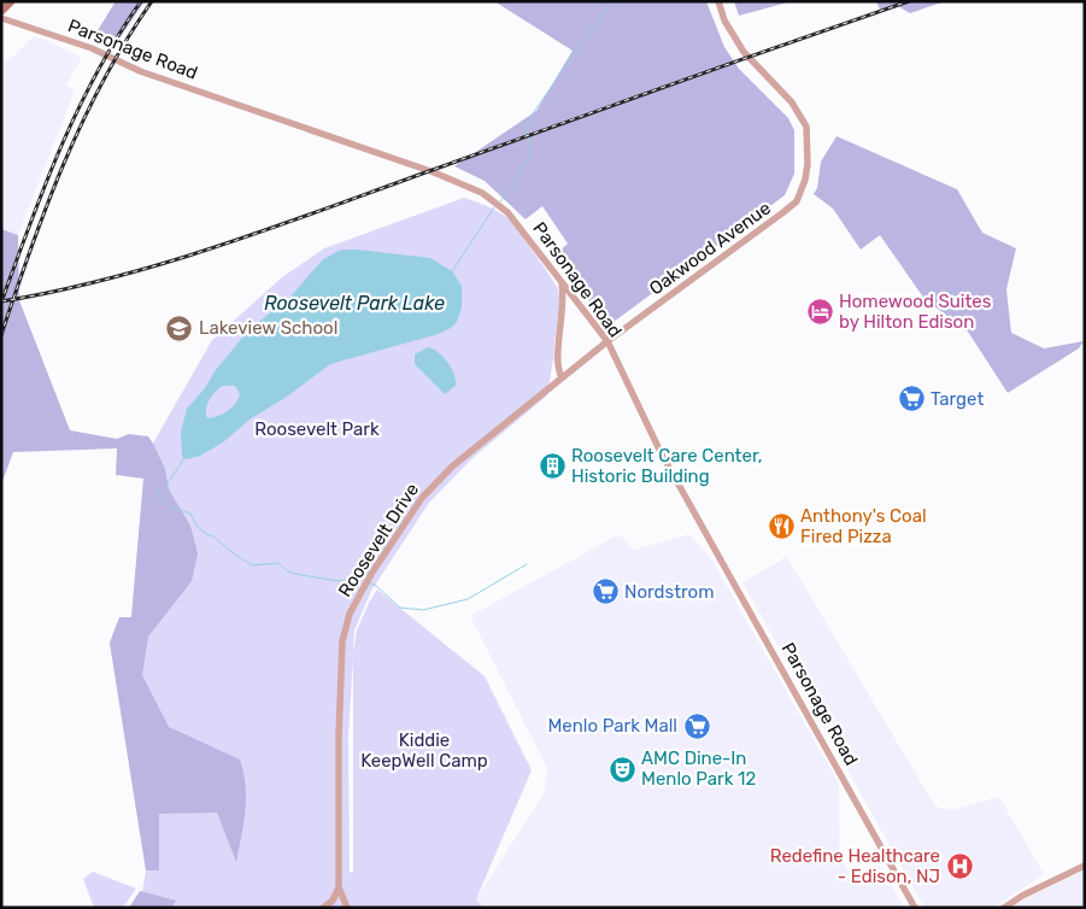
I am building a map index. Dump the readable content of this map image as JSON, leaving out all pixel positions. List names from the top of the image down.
{
  "streets": {
    "street": ["Parsonage Road", "Oakwood Avenue", "Roosevelt Drive"]
  },
  "crossings": [
    ["Parsonage Road", "Oakwood Avenue"],
    ["Parsonage Road", "Roosevelt Drive"],
    ["Oakwood Avenue", "Roosevelt Drive"]
  ],
  "water": ["Roosevelt Park Lake"],
  "parks": ["Roosevelt Park", "Kiddie KeepWell Camp"],
  "places": {
    "hotel": ["Homewood Suites by Hilton Edison"],
    "school or university": ["Lakeview School"],
    "supermarket": ["Target", "Nordstrom", "Menlo Park Mall"],
    "building": ["Roosevelt Care Center, Historic Building"],
    "restaurant": ["Anthony's Coal Fired Pizza"],
    "theatre": ["AMC Dine-In Menlo Park 12"],
    "hospital": ["Redefine Healthcare - Edison, NJ"]
  }
}
